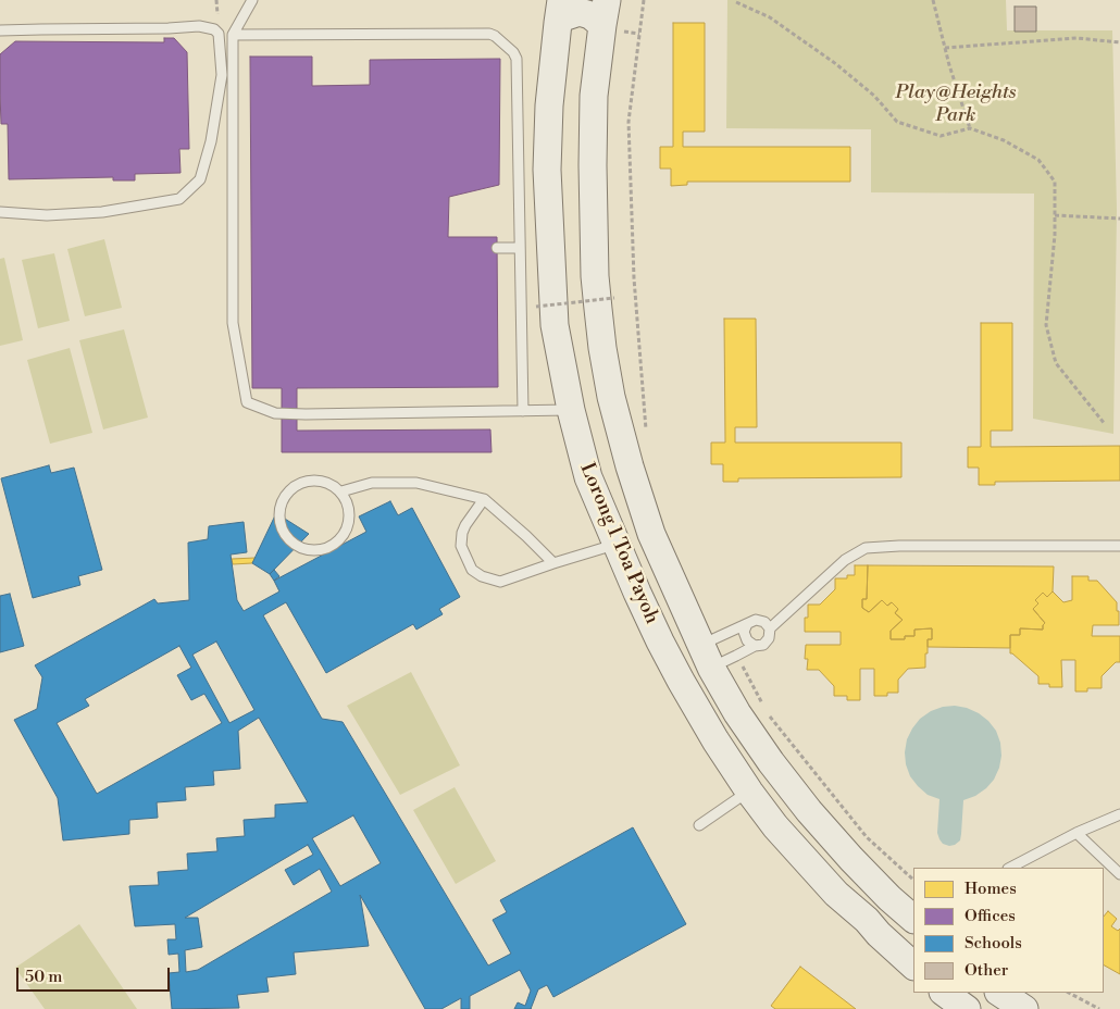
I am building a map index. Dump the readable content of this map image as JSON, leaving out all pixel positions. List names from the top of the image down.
{
  "streets": {
    "main road": ["Lorong 1 Toa Payoh"]
  },
  "parks": ["Play@Heights Park"],
  "legend": [
    "Homes",
    "Offices",
    "Schools",
    "Other"
  ],
  "scale_bar": "50 m"
}
